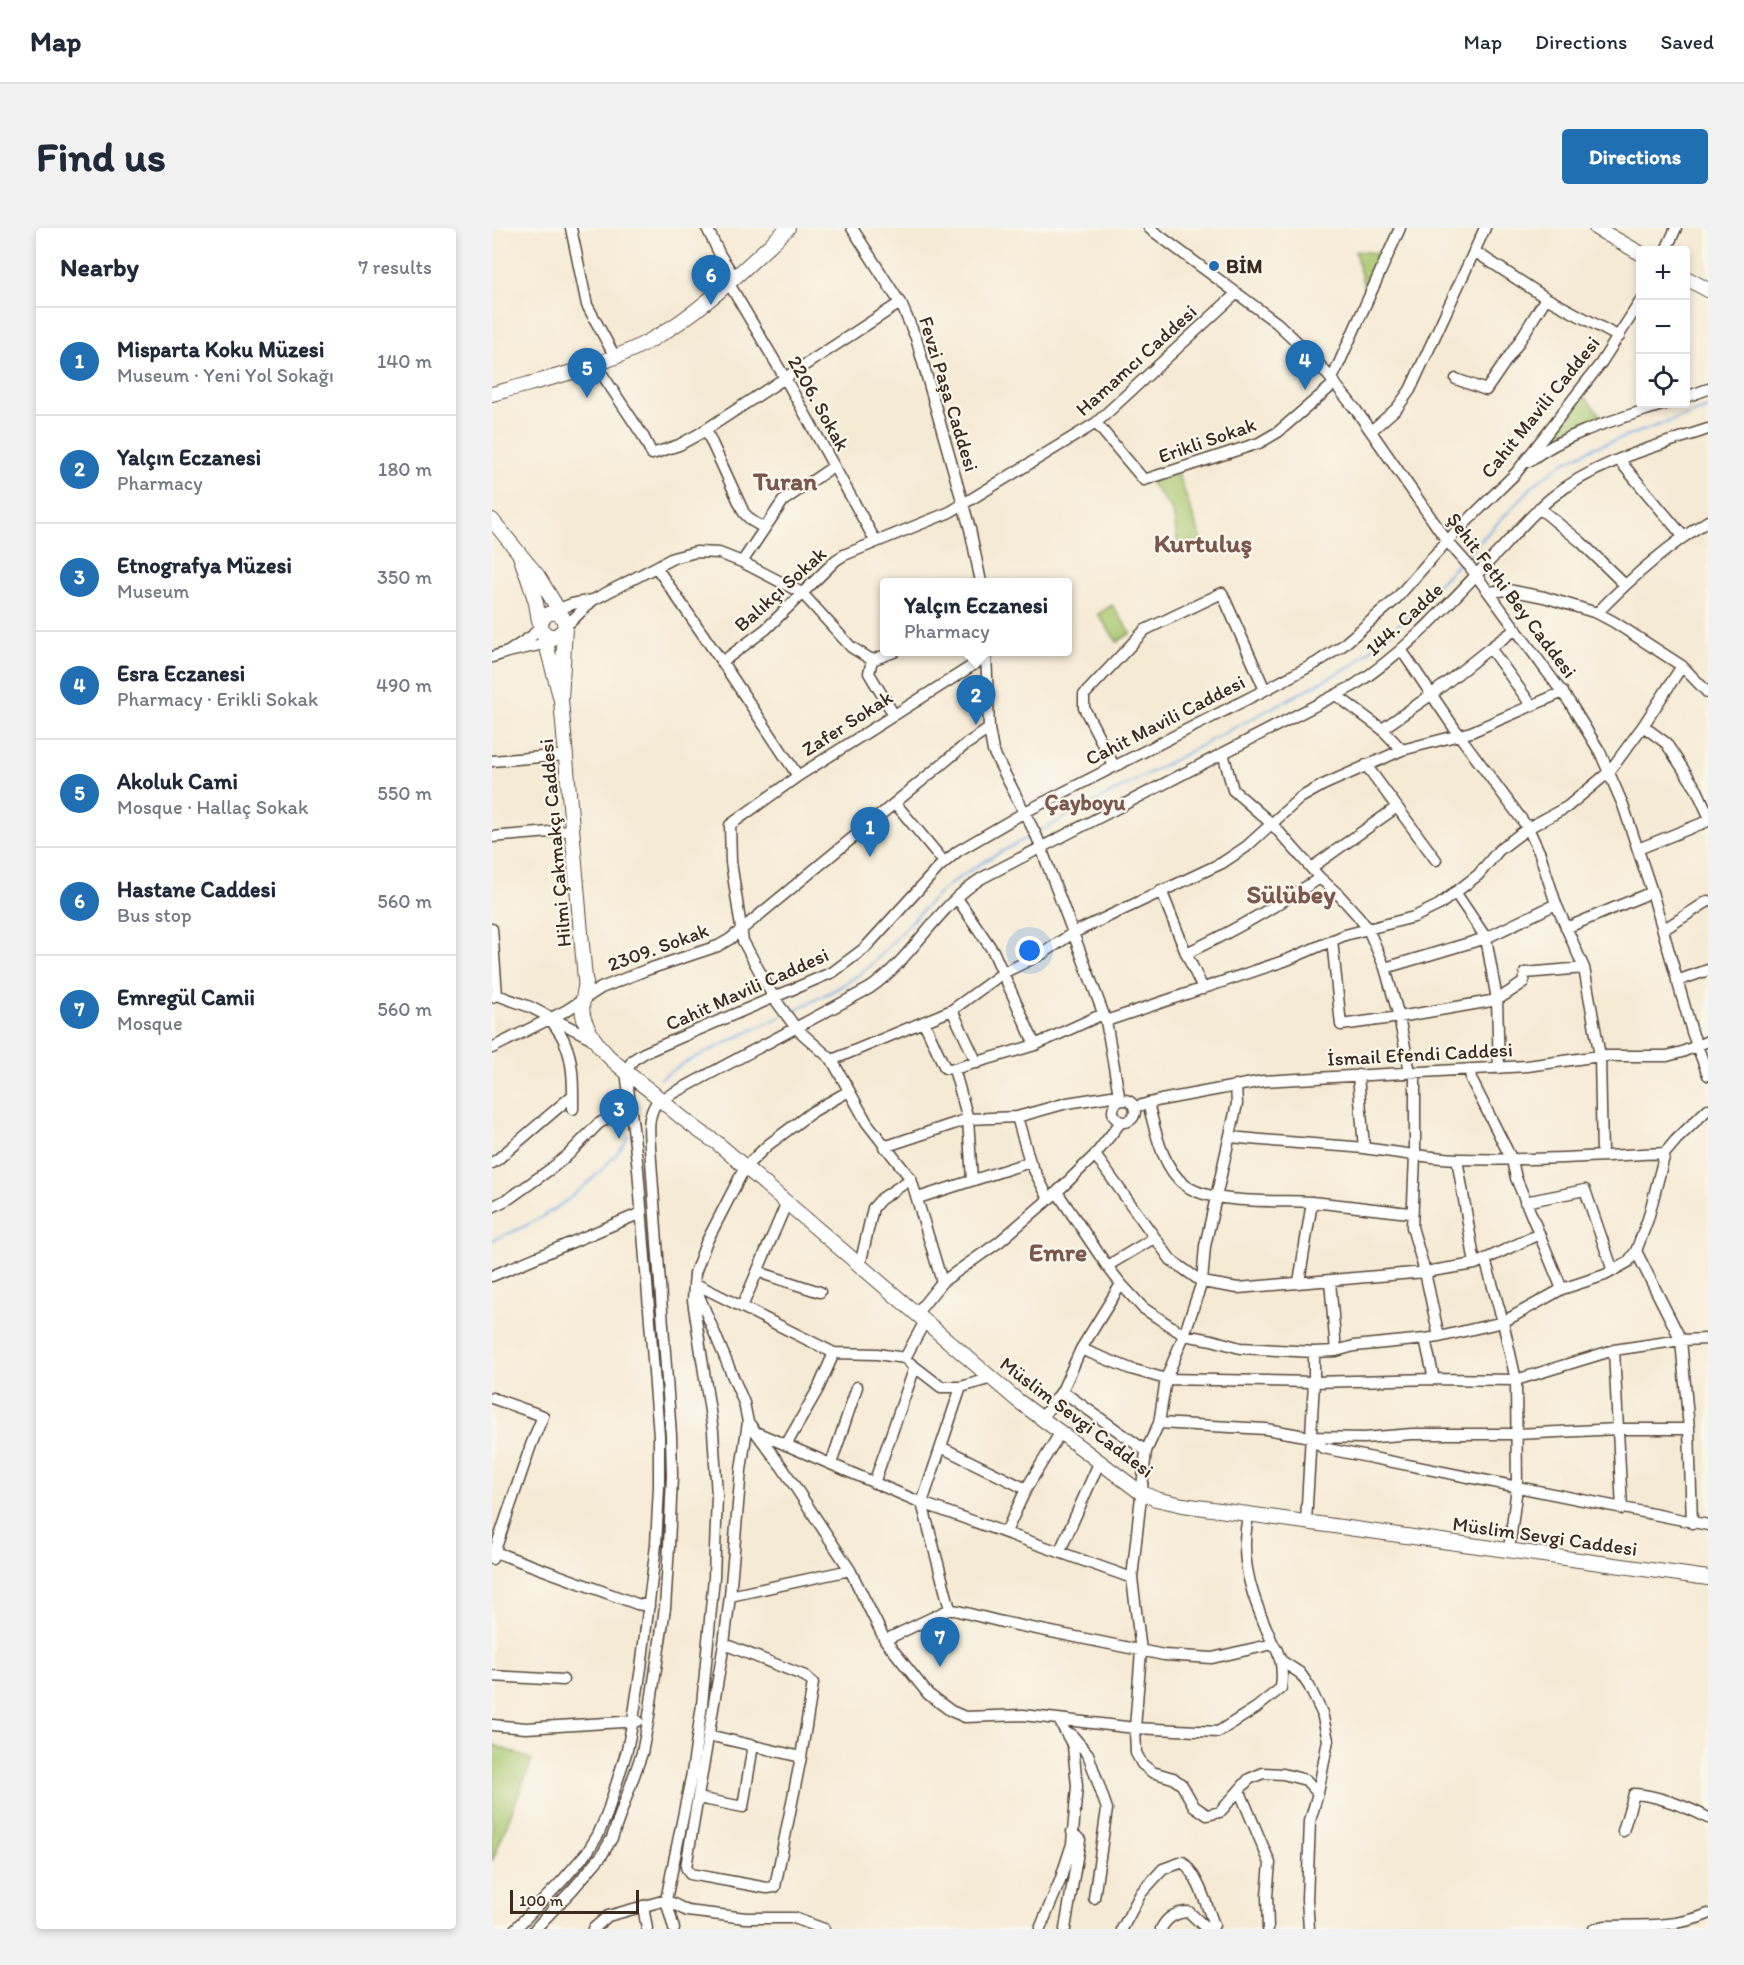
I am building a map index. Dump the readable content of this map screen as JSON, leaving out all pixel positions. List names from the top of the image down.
{
  "streets": {
    "main road": ["Hilmi Çakmakçı Caddesi", "Müslim Sevgi Caddesi"],
    "street": [
      "Hamamcı Caddesi",
      "Fevzi Paşa Caddesi",
      "2206. Sokak",
      "Cahit Mavili Caddesi",
      "Erikli Sokak",
      "Balıkçı Sokak",
      "Şehit Fethi Bey Caddesi",
      "144. Cadde",
      "Zafer Sokak",
      "2309. Sokak",
      "İsmail Efendi Caddesi"
    ]
  },
  "crossings": [
    ["Hamamcı Caddesi", "Fevzi Paşa Caddesi"],
    ["Hamamcı Caddesi", "Erikli Sokak"],
    ["Hamamcı Caddesi", "Balıkçı Sokak"],
    ["Hamamcı Caddesi", "Şehit Fethi Bey Caddesi"],
    ["Fevzi Paşa Caddesi", "Balıkçı Sokak"],
    ["2206. Sokak", "Balıkçı Sokak"],
    ["Cahit Mavili Caddesi", "Şehit Fethi Bey Caddesi"],
    ["Cahit Mavili Caddesi", "Müslim Sevgi Caddesi"],
    ["Erikli Sokak", "Şehit Fethi Bey Caddesi"],
    ["Şehit Fethi Bey Caddesi", "144. Cadde"],
    ["Şehit Fethi Bey Caddesi", "İsmail Efendi Caddesi"],
    ["144. Cadde", "Müslim Sevgi Caddesi"],
    ["Zafer Sokak", "2309. Sokak"],
    ["Hilmi Çakmakçı Caddesi", "2309. Sokak"],
    ["Hilmi Çakmakçı Caddesi", "Müslim Sevgi Caddesi"],
    ["2309. Sokak", "Müslim Sevgi Caddesi"]
  ],
  "districts": [
    "Turan",
    "Kurtuluş",
    "Çayboyu",
    "Sülübey",
    "Emre"
  ],
  "places": ["BİM"],
  "scale_bar": "100 m",
  "page": {
    "header": "Map",
    "nav": ["Map", "Directions", "Saved"],
    "buttons": "Directions",
    "title": "Find us",
    "heading": ["Nearby", "7 results"],
    "map_buttons": ["+", "−"],
    "pins": [
      "6",
      "4",
      "5",
      "2",
      "1",
      "3",
      "7"
    ],
    "list": [
      {
        "mark": "1",
        "name": "Misparta Koku Müzesi",
        "note": "Museum · Yeni Yol Sokağı",
        "value": "140 m"
      },
      {
        "mark": "2",
        "name": "Yalçın Eczanesi",
        "note": "Pharmacy",
        "value": "180 m"
      },
      {
        "mark": "3",
        "name": "Etnografya Müzesi",
        "note": "Museum",
        "value": "350 m"
      },
      {
        "mark": "4",
        "name": "Esra Eczanesi",
        "note": "Pharmacy · Erikli Sokak",
        "value": "490 m"
      },
      {
        "mark": "5",
        "name": "Akoluk Cami",
        "note": "Mosque · Hallaç Sokak",
        "value": "550 m"
      },
      {
        "mark": "6",
        "name": "Hastane Caddesi",
        "note": "Bus stop",
        "value": "560 m"
      },
      {
        "mark": "7",
        "name": "Emregül Camii",
        "note": "Mosque",
        "value": "560 m"
      }
    ],
    "popup": ["Yalçın Eczanesi", "Pharmacy"],
    "scale": "100 m"
  }
}
